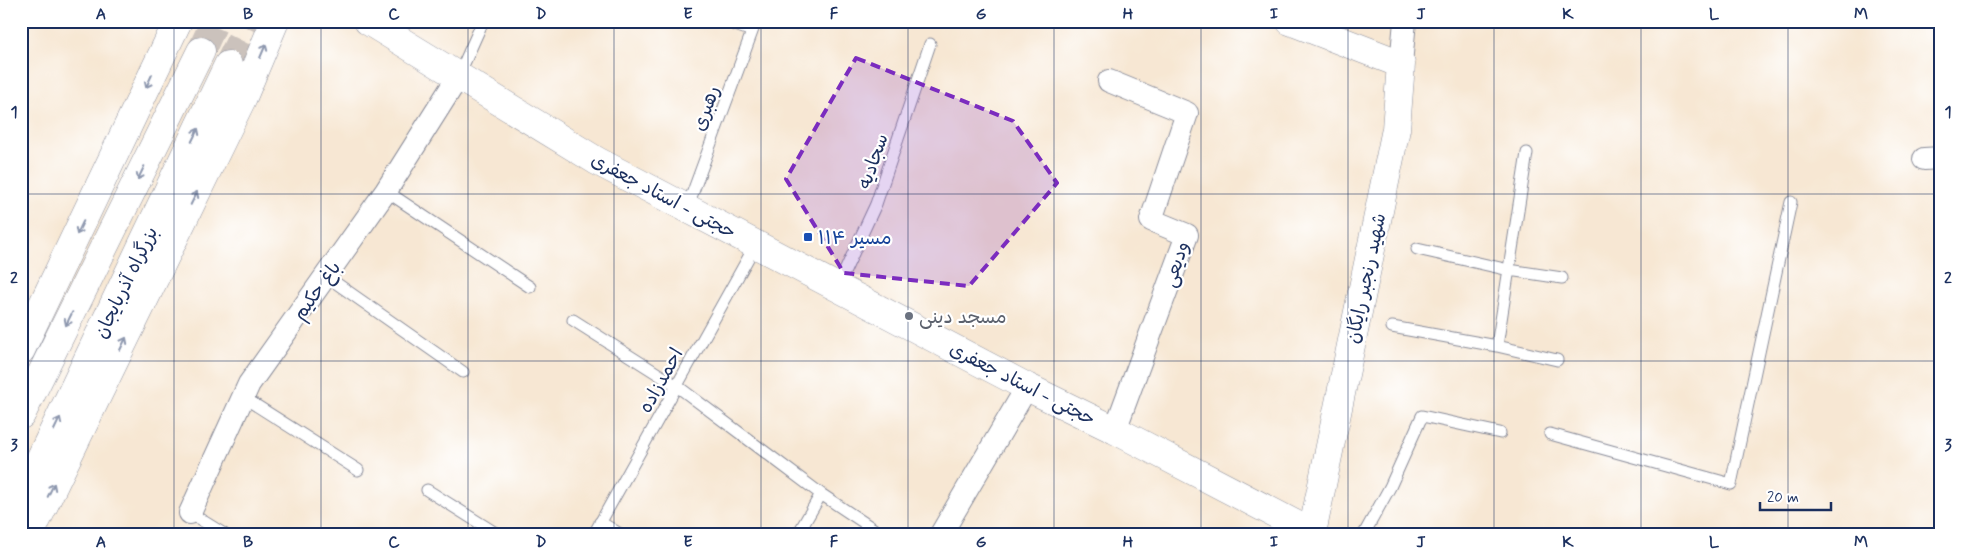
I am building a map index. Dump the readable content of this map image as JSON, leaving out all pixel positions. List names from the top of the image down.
{
  "streets": {
    "main road": ["حجتی - استاد جعفری", "شهید رنجبر رایگان", "بزرگراه آذربایجان"],
    "street": ["ودیعی", "باغ حکیم"],
    "lane": ["رهبری", "سجادیه", "احمدزاده"]
  },
  "crossings": [
    ["رهبری", "حجتی - استاد جعفری"],
    ["سجادیه", "حجتی - استاد جعفری"],
    ["حجتی - استاد جعفری", "ودیعی"],
    ["حجتی - استاد جعفری", "شهید رنجبر رایگان"],
    ["حجتی - استاد جعفری", "باغ حکیم"],
    ["حجتی - استاد جعفری", "احمدزاده"]
  ],
  "places": {
    "transit": ["مسیر ۱۱۴"],
    "other": ["مسجد دینی"]
  },
  "scale_bar": "20 m",
  "grid": {
    "columns": [
      "A",
      "B",
      "C",
      "D",
      "E",
      "F",
      "G",
      "H",
      "I",
      "J",
      "K",
      "L",
      "M"
    ],
    "rows": ["1", "2", "3"]
  }
}
